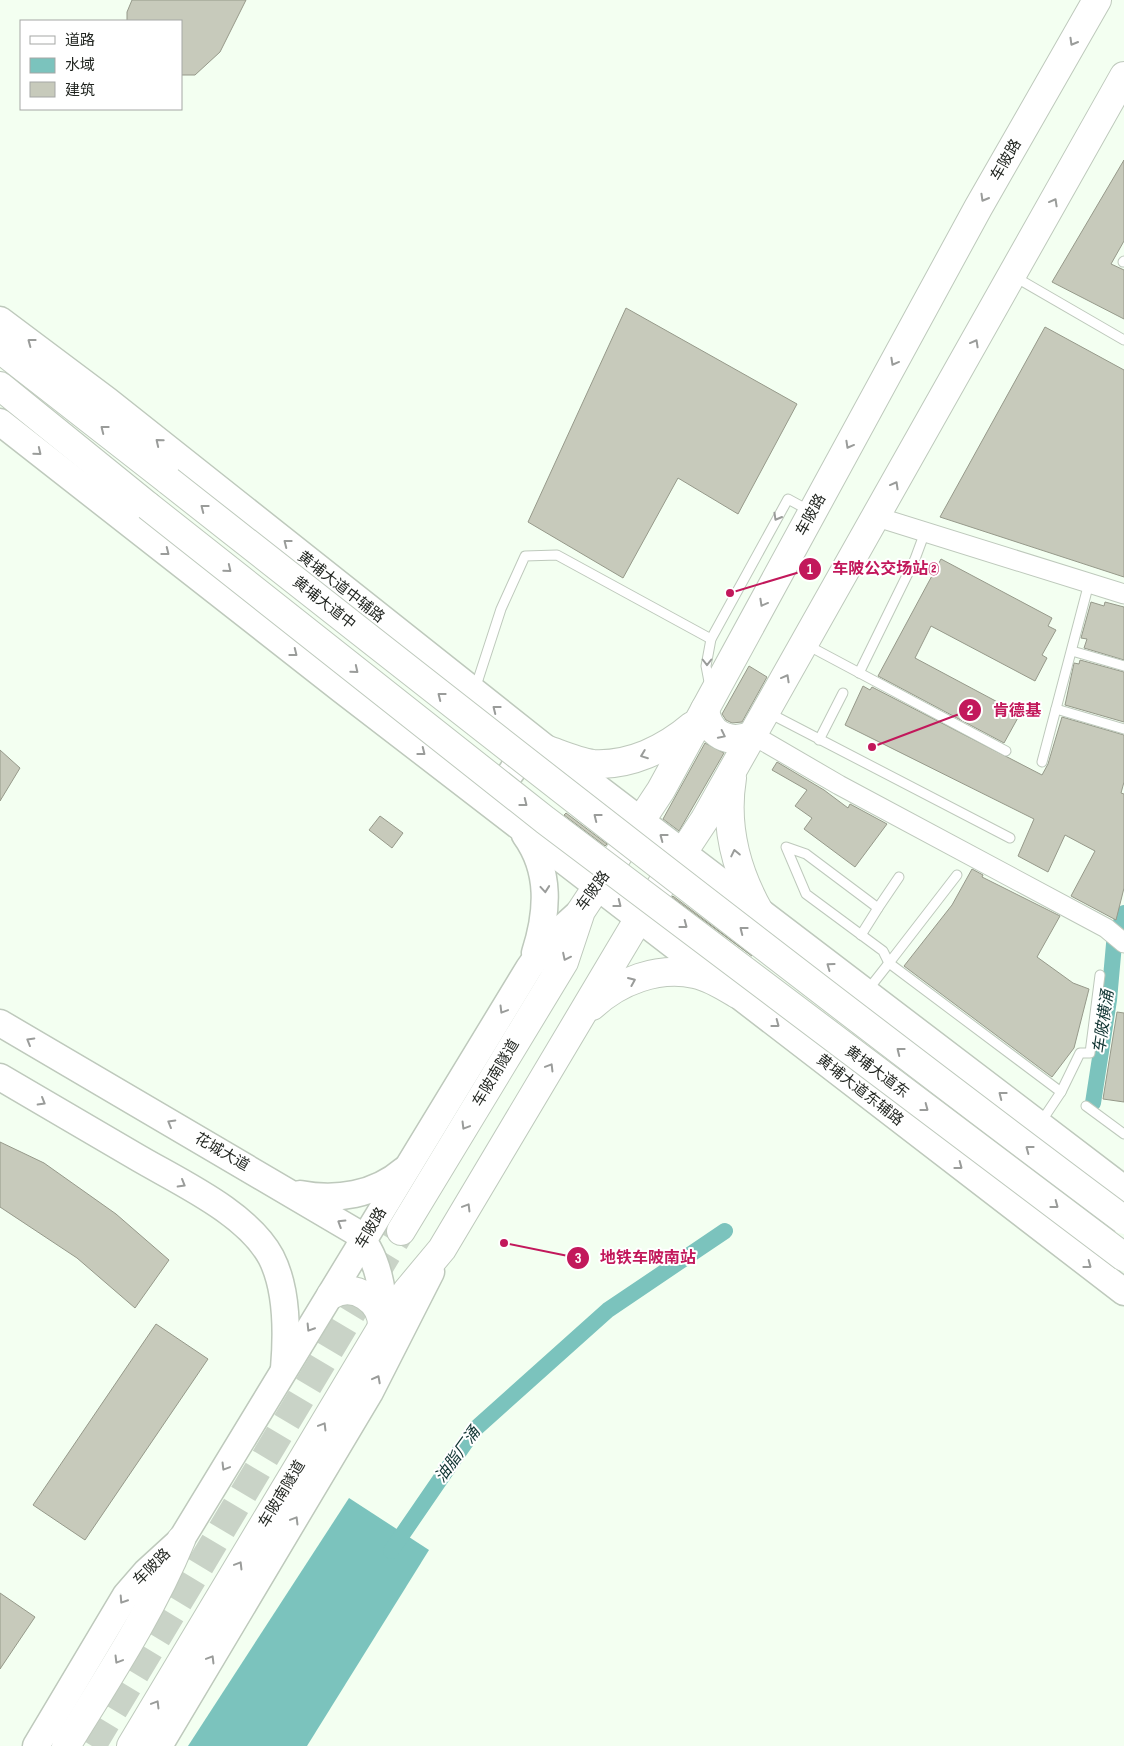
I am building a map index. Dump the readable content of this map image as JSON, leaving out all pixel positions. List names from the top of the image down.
{
  "streets": {
    "main road": [
      "车陂路",
      "黄埔大道中辅路",
      "黄埔大道中",
      "黄埔大道东",
      "车陂南隧道",
      "黄埔大道东辅路",
      "花城大道"
    ]
  },
  "crossings": [
    ["车陂路", "黄埔大道中辅路"],
    ["车陂路", "车陂南隧道"],
    ["车陂路", "黄埔大道东辅路"],
    ["车陂路", "花城大道"],
    ["黄埔大道中", "黄埔大道东"],
    ["车陂南隧道", "花城大道"]
  ],
  "one_way": ["花城大道"],
  "water": ["车陂横涌", "油脂厂涌"],
  "places": ["车陂公交场站②", "肯德基", "地铁车陂南站"],
  "legend": ["道路", "水域", "建筑"]
}
